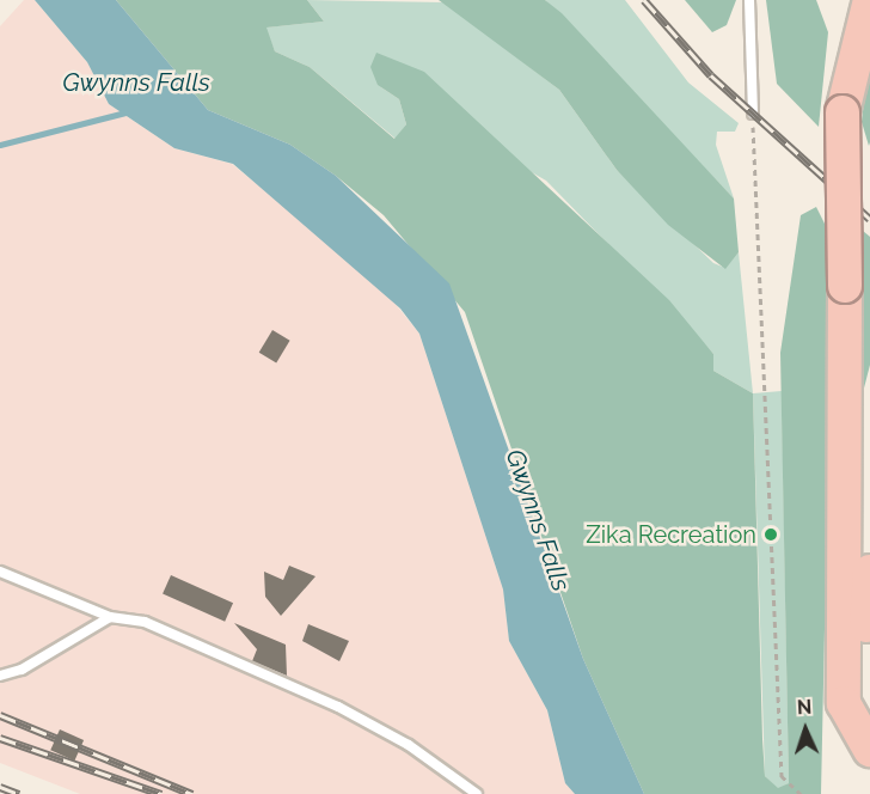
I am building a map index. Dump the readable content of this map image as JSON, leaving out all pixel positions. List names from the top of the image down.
{
  "water": ["Gwynns Falls"],
  "places": ["Zika Recreation"],
  "north": "top"
}
